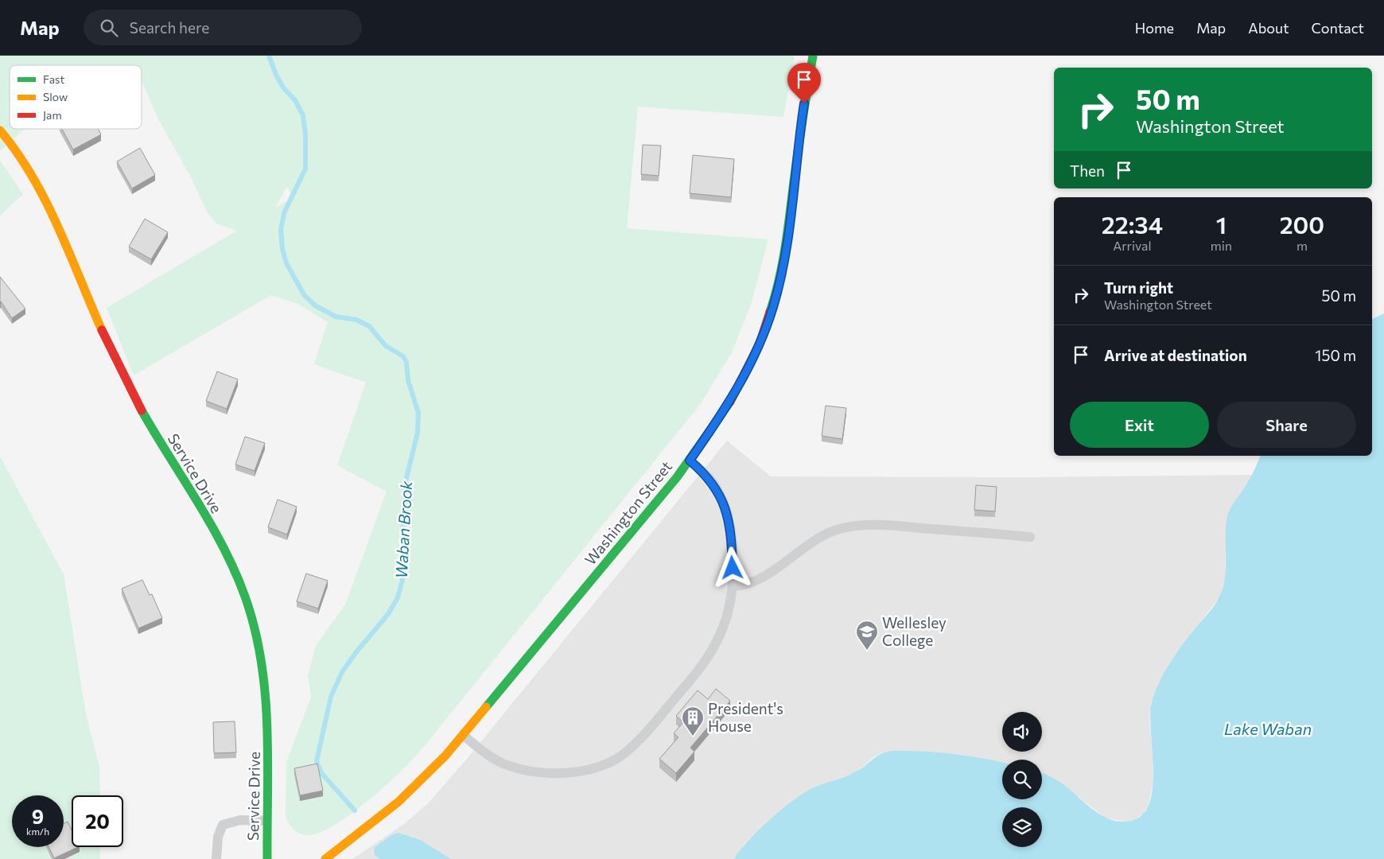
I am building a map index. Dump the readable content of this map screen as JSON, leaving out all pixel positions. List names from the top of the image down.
{
  "streets": {
    "main road": ["Service Drive", "Washington Street"]
  },
  "water": ["Waban Brook", "Lake Waban"],
  "places": {
    "school or university": ["Wellesley College"],
    "building": ["President's House"]
  },
  "legend": ["Fast", "Slow", "Jam"],
  "page": {
    "header": "Map",
    "search": "Search here",
    "nav": [
      "Home",
      "Map",
      "About",
      "Contact"
    ],
    "turn": ["50 m", "Washington Street"],
    "then": "Then",
    "eta": [
      "22:34",
      "Arrival",
      "1",
      "min",
      "200",
      "m"
    ],
    "list": [
      {
        "name": "Turn right",
        "note": "Washington Street",
        "value": "50 m"
      },
      {
        "name": "Arrive at destination",
        "value": "150 m"
      }
    ],
    "buttons": ["Exit", "Share"],
    "speed": "9 km/h",
    "limit": "20"
  }
}
